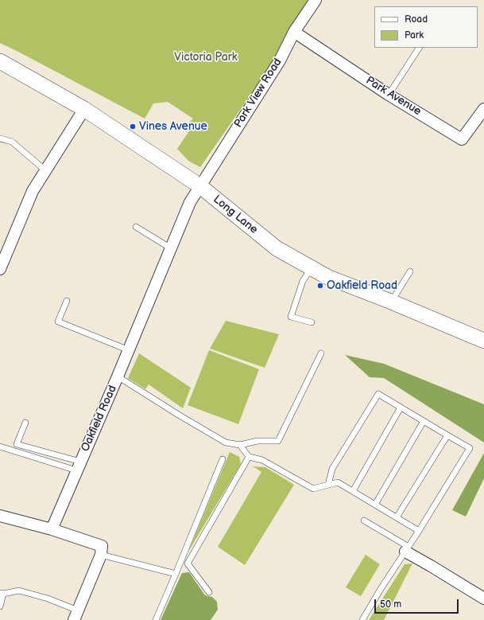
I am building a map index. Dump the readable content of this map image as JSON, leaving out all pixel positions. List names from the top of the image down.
{
  "streets": {
    "street": [
      "Park View Road",
      "Park Avenue",
      "Long Lane",
      "Oakfield Road"
    ]
  },
  "crossings": [
    ["Park View Road", "Park Avenue"],
    ["Park View Road", "Long Lane"],
    ["Park View Road", "Oakfield Road"],
    ["Long Lane", "Oakfield Road"]
  ],
  "parks": ["Victoria Park"],
  "places": ["Vines Avenue", "Oakfield Road"],
  "legend": ["Road", "Park"],
  "scale_bar": "50 m"
}
